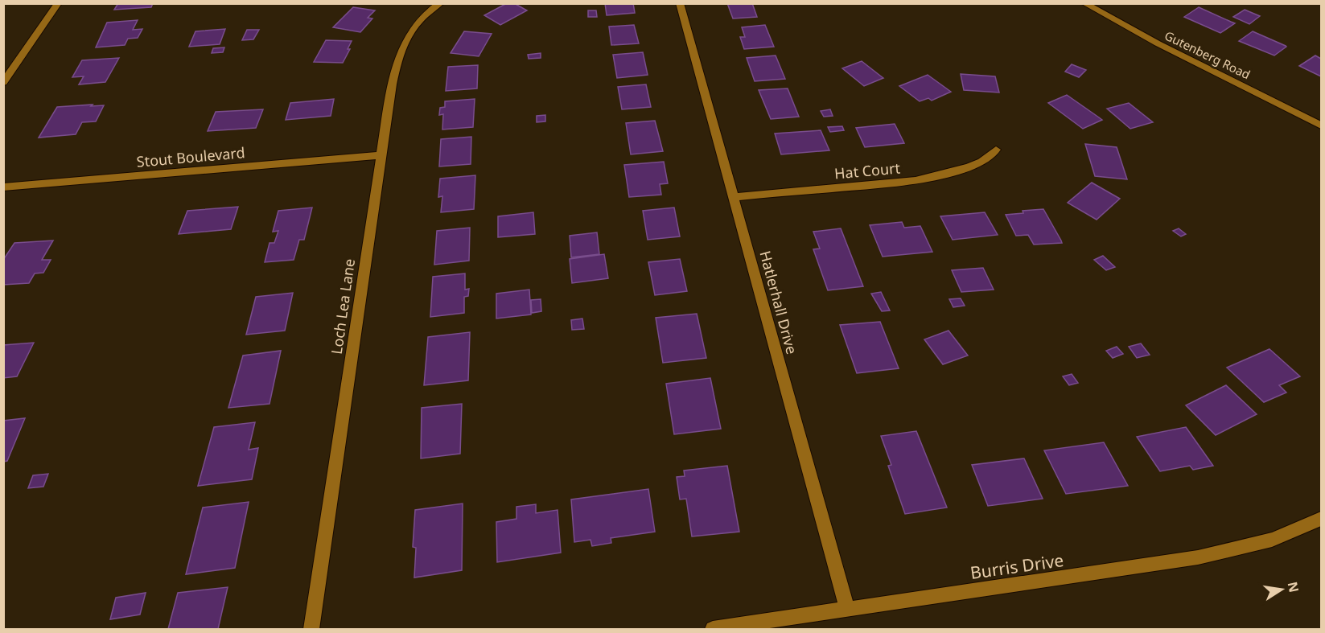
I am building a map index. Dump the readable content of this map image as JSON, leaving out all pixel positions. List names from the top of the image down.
{
  "streets": {
    "street": [
      "Gutenberg Road",
      "Stout Boulevard",
      "Hat Court",
      "Hatlerhall Drive",
      "Loch Lea Lane",
      "Burris Drive"
    ]
  },
  "crossings": [
    ["Stout Boulevard", "Loch Lea Lane"],
    ["Hat Court", "Hatlerhall Drive"],
    ["Hatlerhall Drive", "Burris Drive"]
  ],
  "north": "right"
}
